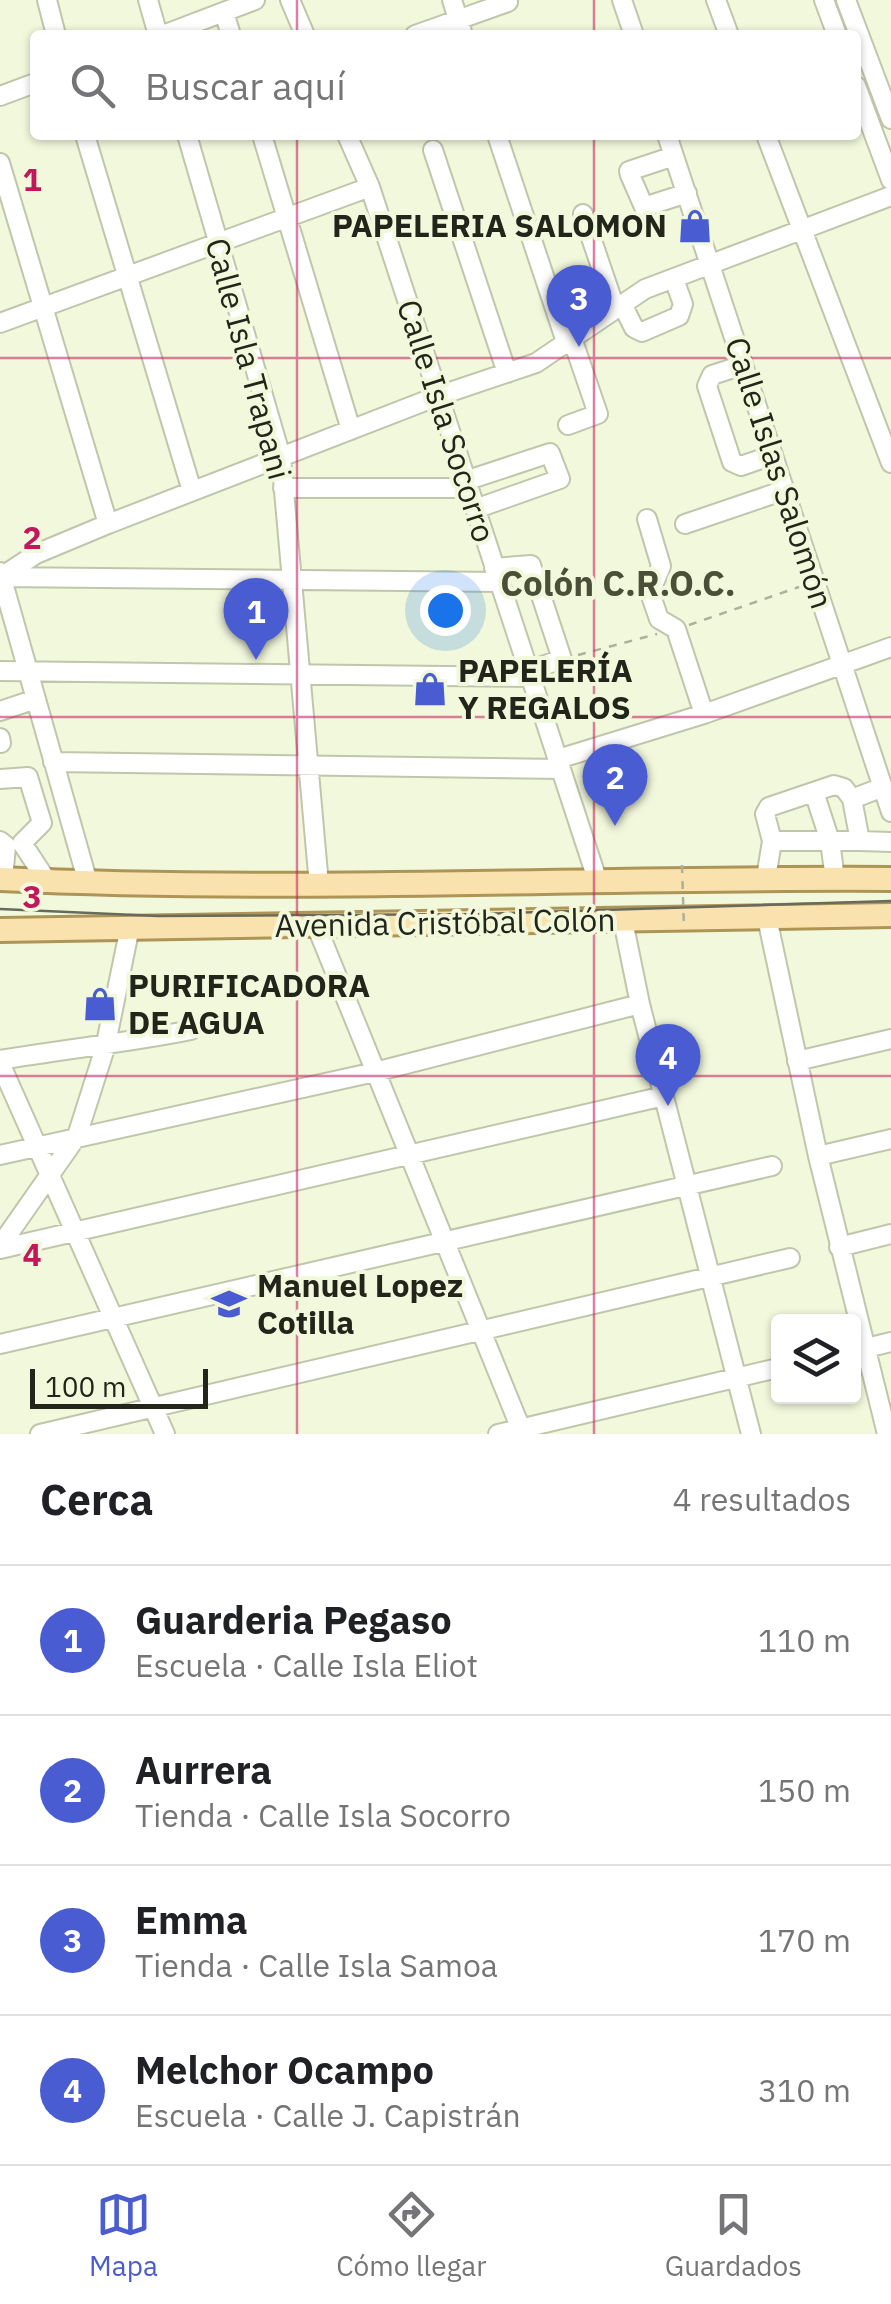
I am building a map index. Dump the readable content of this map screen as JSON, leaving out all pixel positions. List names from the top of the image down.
{
  "streets": {
    "main road": ["Avenida Cristóbal Colón"],
    "street": ["Calle Isla Trapani", "Calle Isla Socorro", "Calle Islas Salomón"]
  },
  "crossings": [
    ["Calle Isla Trapani", "Avenida Cristóbal Colón"],
    ["Calle Isla Socorro", "Avenida Cristóbal Colón"]
  ],
  "districts": ["Colón C.R.O.C."],
  "places": {
    "shop": ["PAPELERIA SALOMON", "PAPELERÍA Y REGALOS", "PURIFICADORA DE AGUA"],
    "school or university": ["Manuel Lopez Cotilla"]
  },
  "scale_bar": "100 m",
  "page": {
    "search": "Buscar aquí",
    "pins": [
      "3",
      "1",
      "2",
      "4"
    ],
    "scale": "100 m",
    "heading": ["Cerca", "4 resultados"],
    "list": [
      {
        "mark": "1",
        "name": "Guarderia Pegaso",
        "note": "Escuela · Calle Isla Eliot",
        "value": "110 m"
      },
      {
        "mark": "2",
        "name": "Aurrera",
        "note": "Tienda · Calle Isla Socorro",
        "value": "150 m"
      },
      {
        "mark": "3",
        "name": "Emma",
        "note": "Tienda · Calle Isla Samoa",
        "value": "170 m"
      },
      {
        "mark": "4",
        "name": "Melchor Ocampo",
        "note": "Escuela · Calle J. Capistrán",
        "value": "310 m"
      }
    ],
    "nav": ["Mapa", "Cómo llegar", "Guardados"]
  },
  "grid": {
    "rows": [
      "1",
      "2",
      "3",
      "4"
    ]
  }
}
